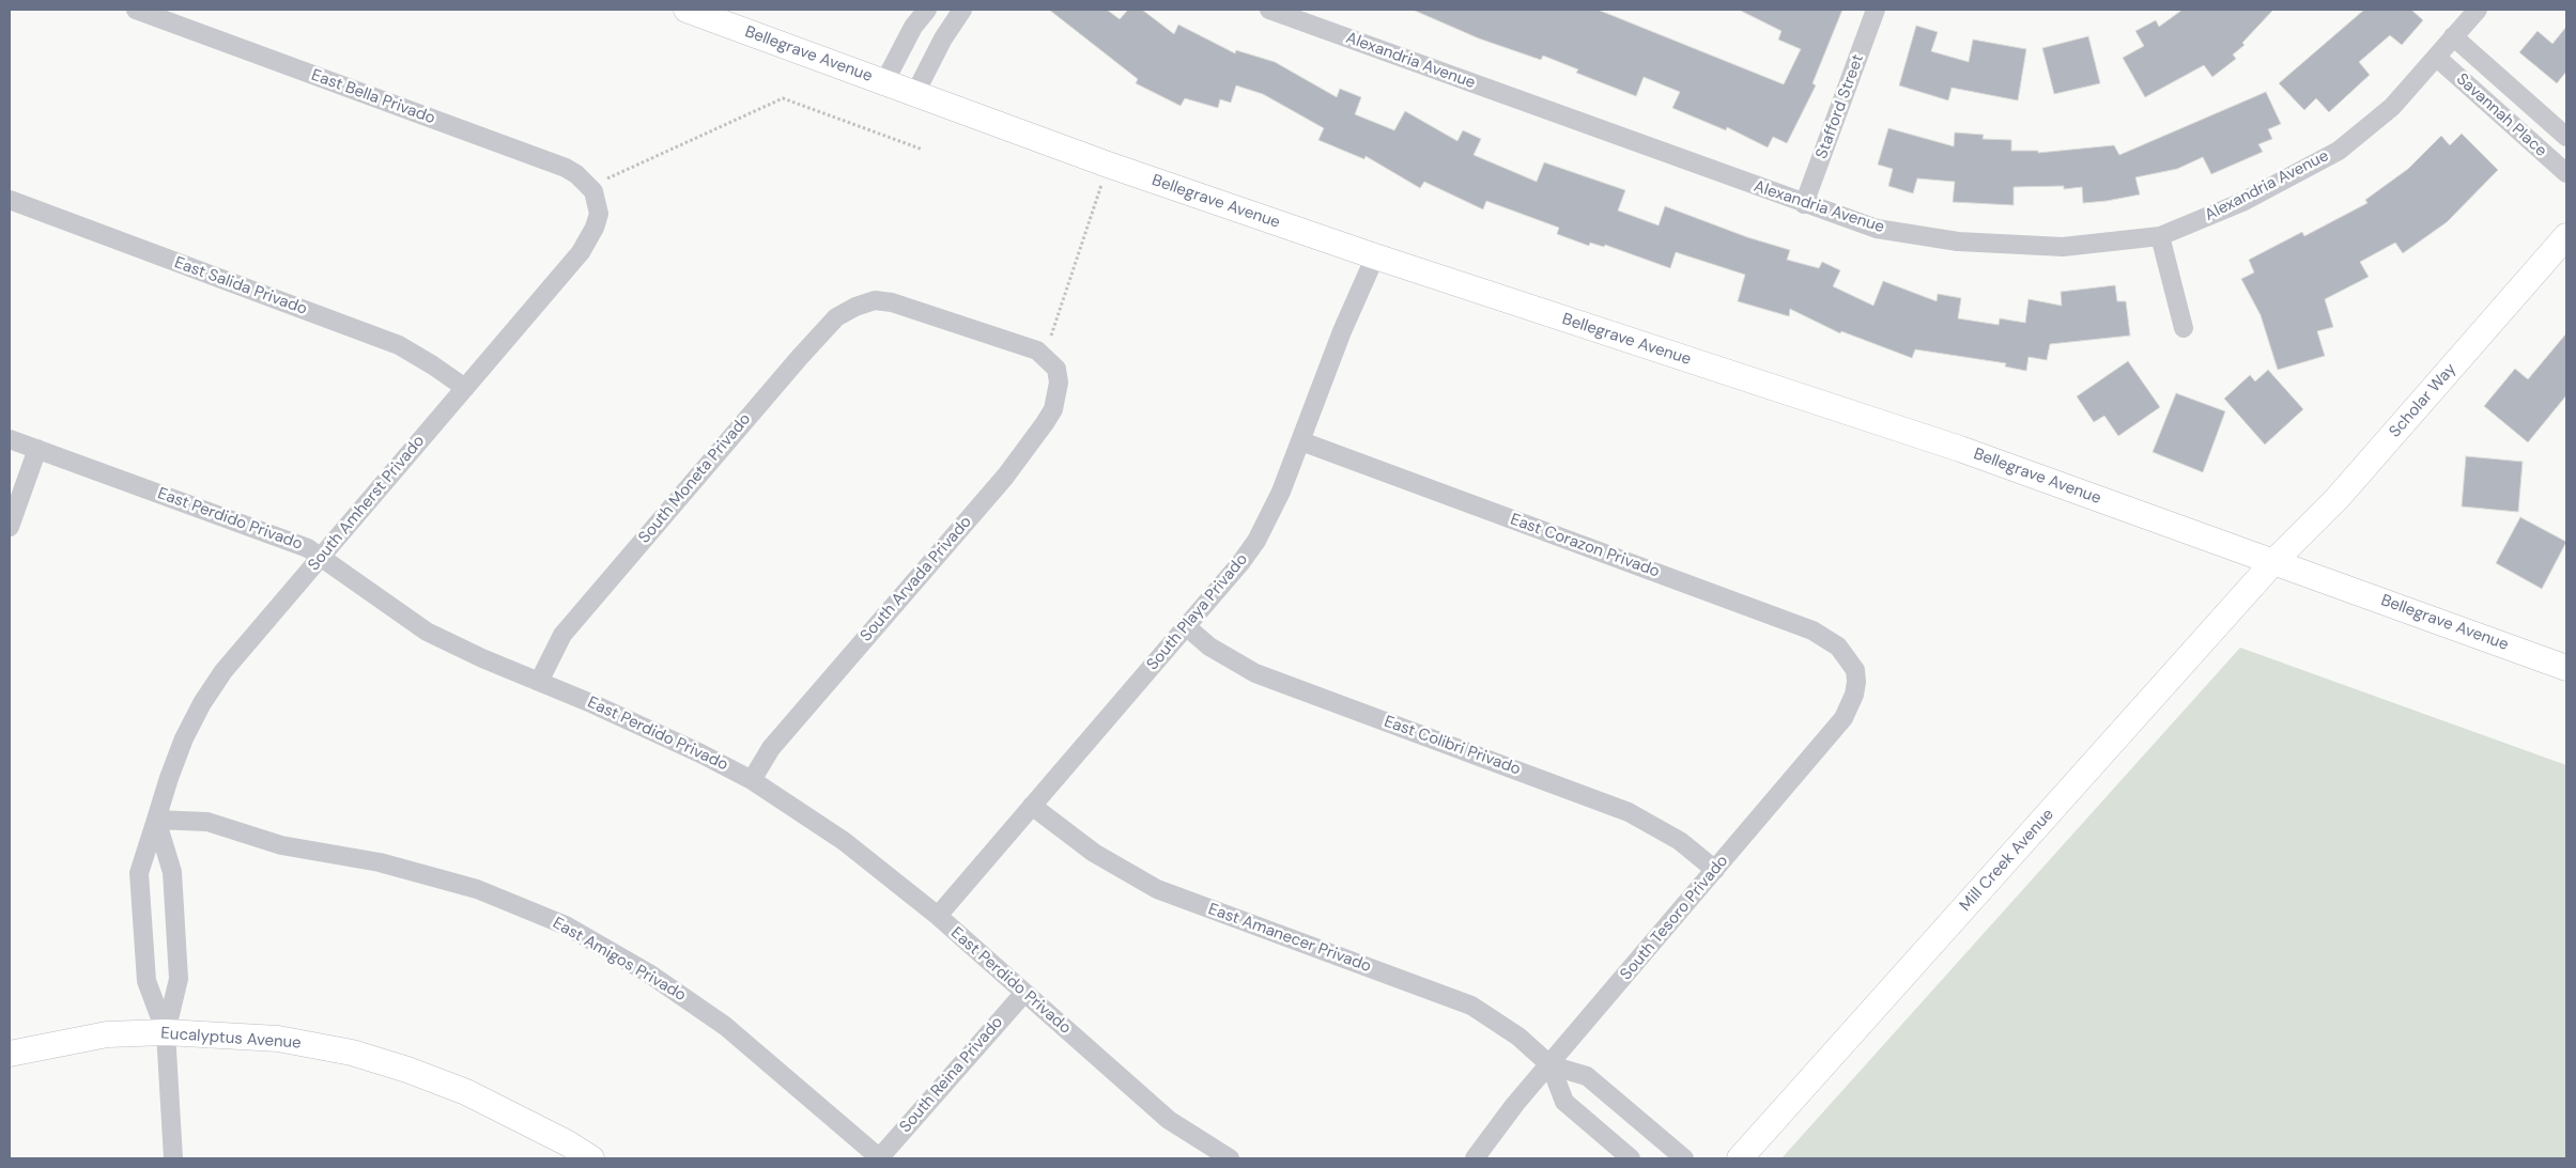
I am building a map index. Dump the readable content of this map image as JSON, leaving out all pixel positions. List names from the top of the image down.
{
  "streets": {
    "main road": [
      "Bellegrave Avenue",
      "Scholar Way",
      "Mill Creek Avenue",
      "Eucalyptus Avenue"
    ],
    "street": [
      "Alexandria Avenue",
      "East Bella Privado",
      "Stafford Street",
      "Savannah Place",
      "East Salida Privado",
      "South Moneta Privado",
      "South Amherst Privado",
      "East Perdido Privado",
      "East Corazon Privado",
      "South Arvada Privado",
      "South Playa Privado",
      "East Colibri Privado",
      "South Tesoro Privado",
      "East Amanecer Privado",
      "East Amigos Privado",
      "South Reina Privado"
    ]
  },
  "crossings": [
    ["Bellegrave Avenue", "Scholar Way"],
    ["Bellegrave Avenue", "South Playa Privado"],
    ["Bellegrave Avenue", "Mill Creek Avenue"],
    ["Alexandria Avenue", "Stafford Street"],
    ["Alexandria Avenue", "Savannah Place"],
    ["East Bella Privado", "South Amherst Privado"],
    ["East Salida Privado", "South Amherst Privado"],
    ["Scholar Way", "Mill Creek Avenue"],
    ["South Moneta Privado", "East Perdido Privado"],
    ["South Moneta Privado", "South Arvada Privado"],
    ["South Amherst Privado", "East Perdido Privado"],
    ["South Amherst Privado", "East Amigos Privado"],
    ["South Amherst Privado", "Eucalyptus Avenue"],
    ["East Perdido Privado", "South Arvada Privado"],
    ["East Perdido Privado", "South Playa Privado"],
    ["East Perdido Privado", "South Reina Privado"],
    ["East Corazon Privado", "South Playa Privado"],
    ["East Corazon Privado", "South Tesoro Privado"],
    ["South Playa Privado", "East Colibri Privado"],
    ["South Playa Privado", "East Amanecer Privado"],
    ["East Colibri Privado", "South Tesoro Privado"],
    ["South Tesoro Privado", "East Amanecer Privado"],
    ["East Amigos Privado", "South Reina Privado"]
  ]
}
